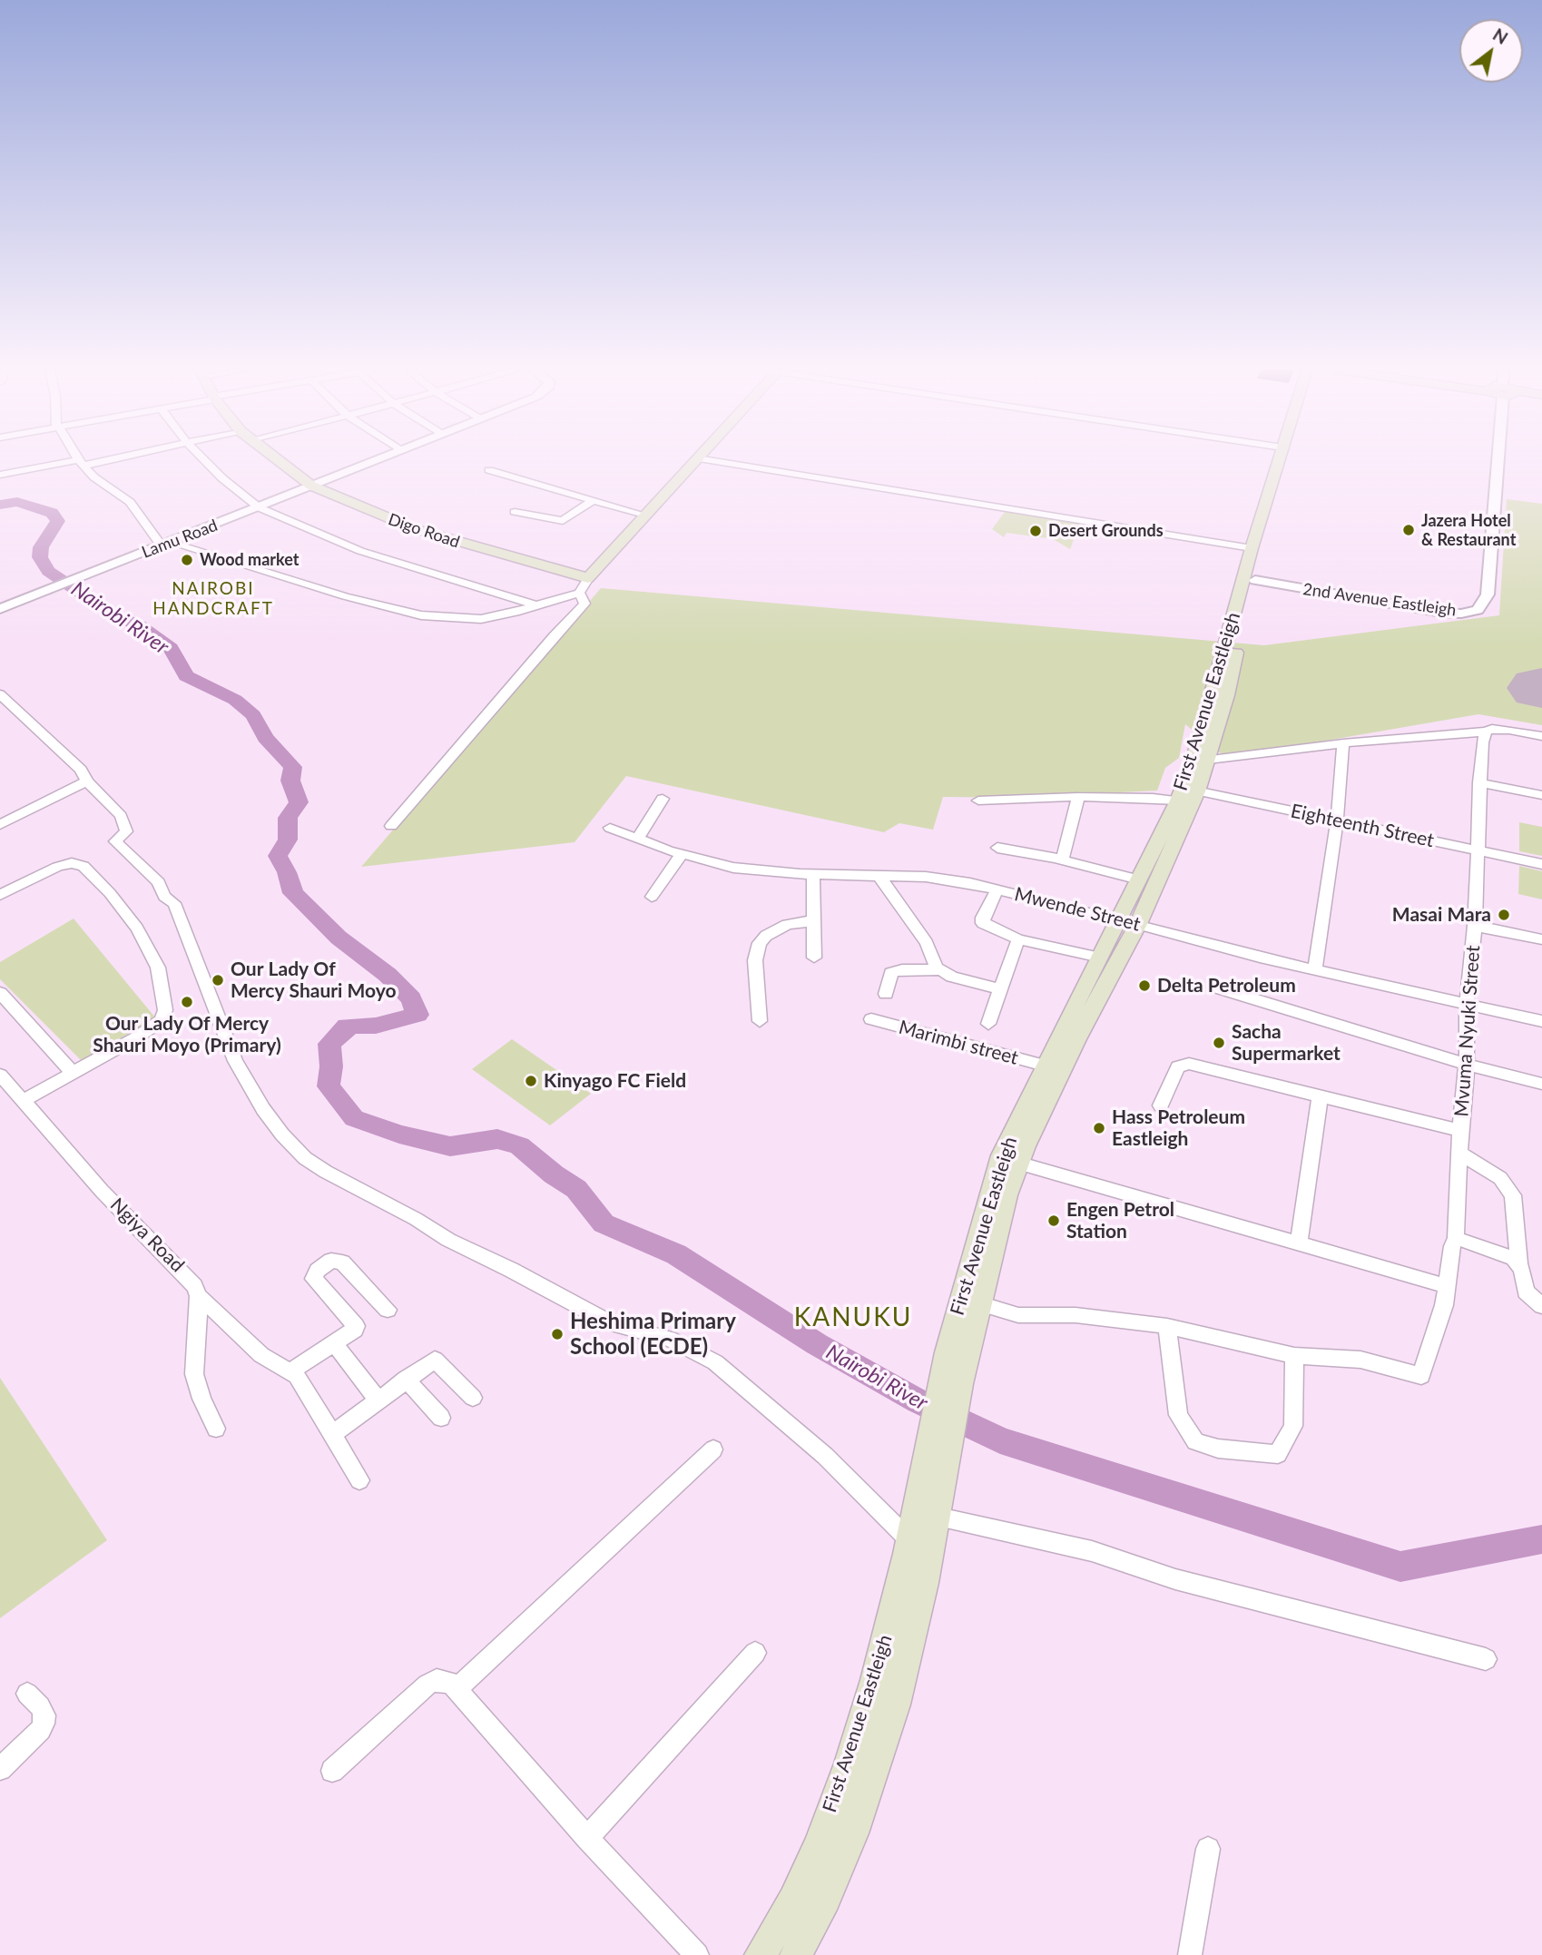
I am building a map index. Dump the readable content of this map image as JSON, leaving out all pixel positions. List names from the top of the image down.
{
  "streets": {
    "main road": ["Digo Road", "First Avenue Eastleigh"],
    "street": [
      "Lamu Road",
      "2nd Avenue Eastleigh",
      "Eighteenth Street",
      "Mwende Street",
      "Mvuma Nyuki Street",
      "Marimbi street",
      "Ngiya Road"
    ]
  },
  "crossings": [
    ["Digo Road", "Lamu Road"],
    ["2nd Avenue Eastleigh", "First Avenue Eastleigh"],
    ["First Avenue Eastleigh", "Eighteenth Street"],
    ["First Avenue Eastleigh", "Mwende Street"],
    ["First Avenue Eastleigh", "Marimbi street"],
    ["Eighteenth Street", "Mvuma Nyuki Street"],
    ["Mwende Street", "Mvuma Nyuki Street"]
  ],
  "districts": ["NAIROBI HANDCRAFT", "KANUKU"],
  "water": ["Nairobi River"],
  "places": [
    "Jazera Hotel & Restaurant",
    "Desert Grounds",
    "Wood market",
    "Masai Mara",
    "Our Lady Of Mercy Shauri Moyo",
    "Delta Petroleum",
    "Our Lady Of Mercy Shauri Moyo (Primary)",
    "Sacha Supermarket",
    "Kinyago FC Field",
    "Hass Petroleum Eastleigh",
    "Engen Petrol Station",
    "Heshima Primary School (ECDE)"
  ],
  "north": "top right"
}
